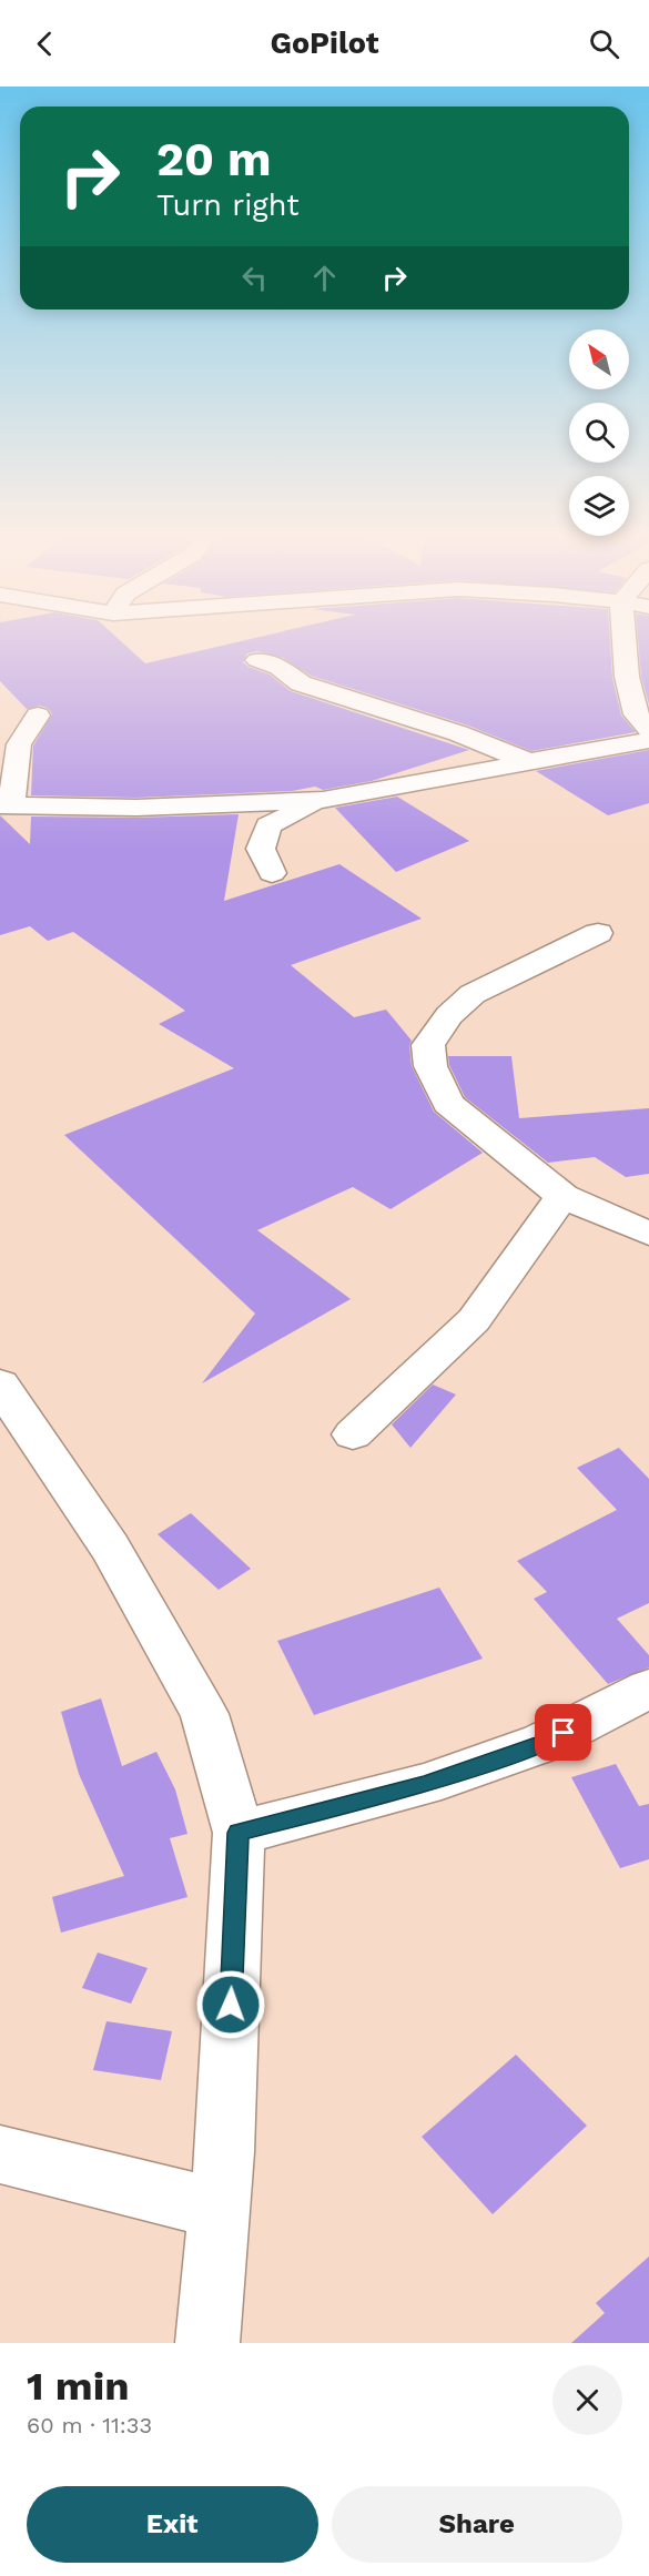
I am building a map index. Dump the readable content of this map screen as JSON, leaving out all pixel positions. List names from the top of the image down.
{
  "north": "top left",
  "page": {
    "header": "GoPilot",
    "turn": ["20 m", "Turn right"],
    "heading": ["1 min", "60 m · 11:33"],
    "buttons": ["Exit", "Share"]
  }
}
